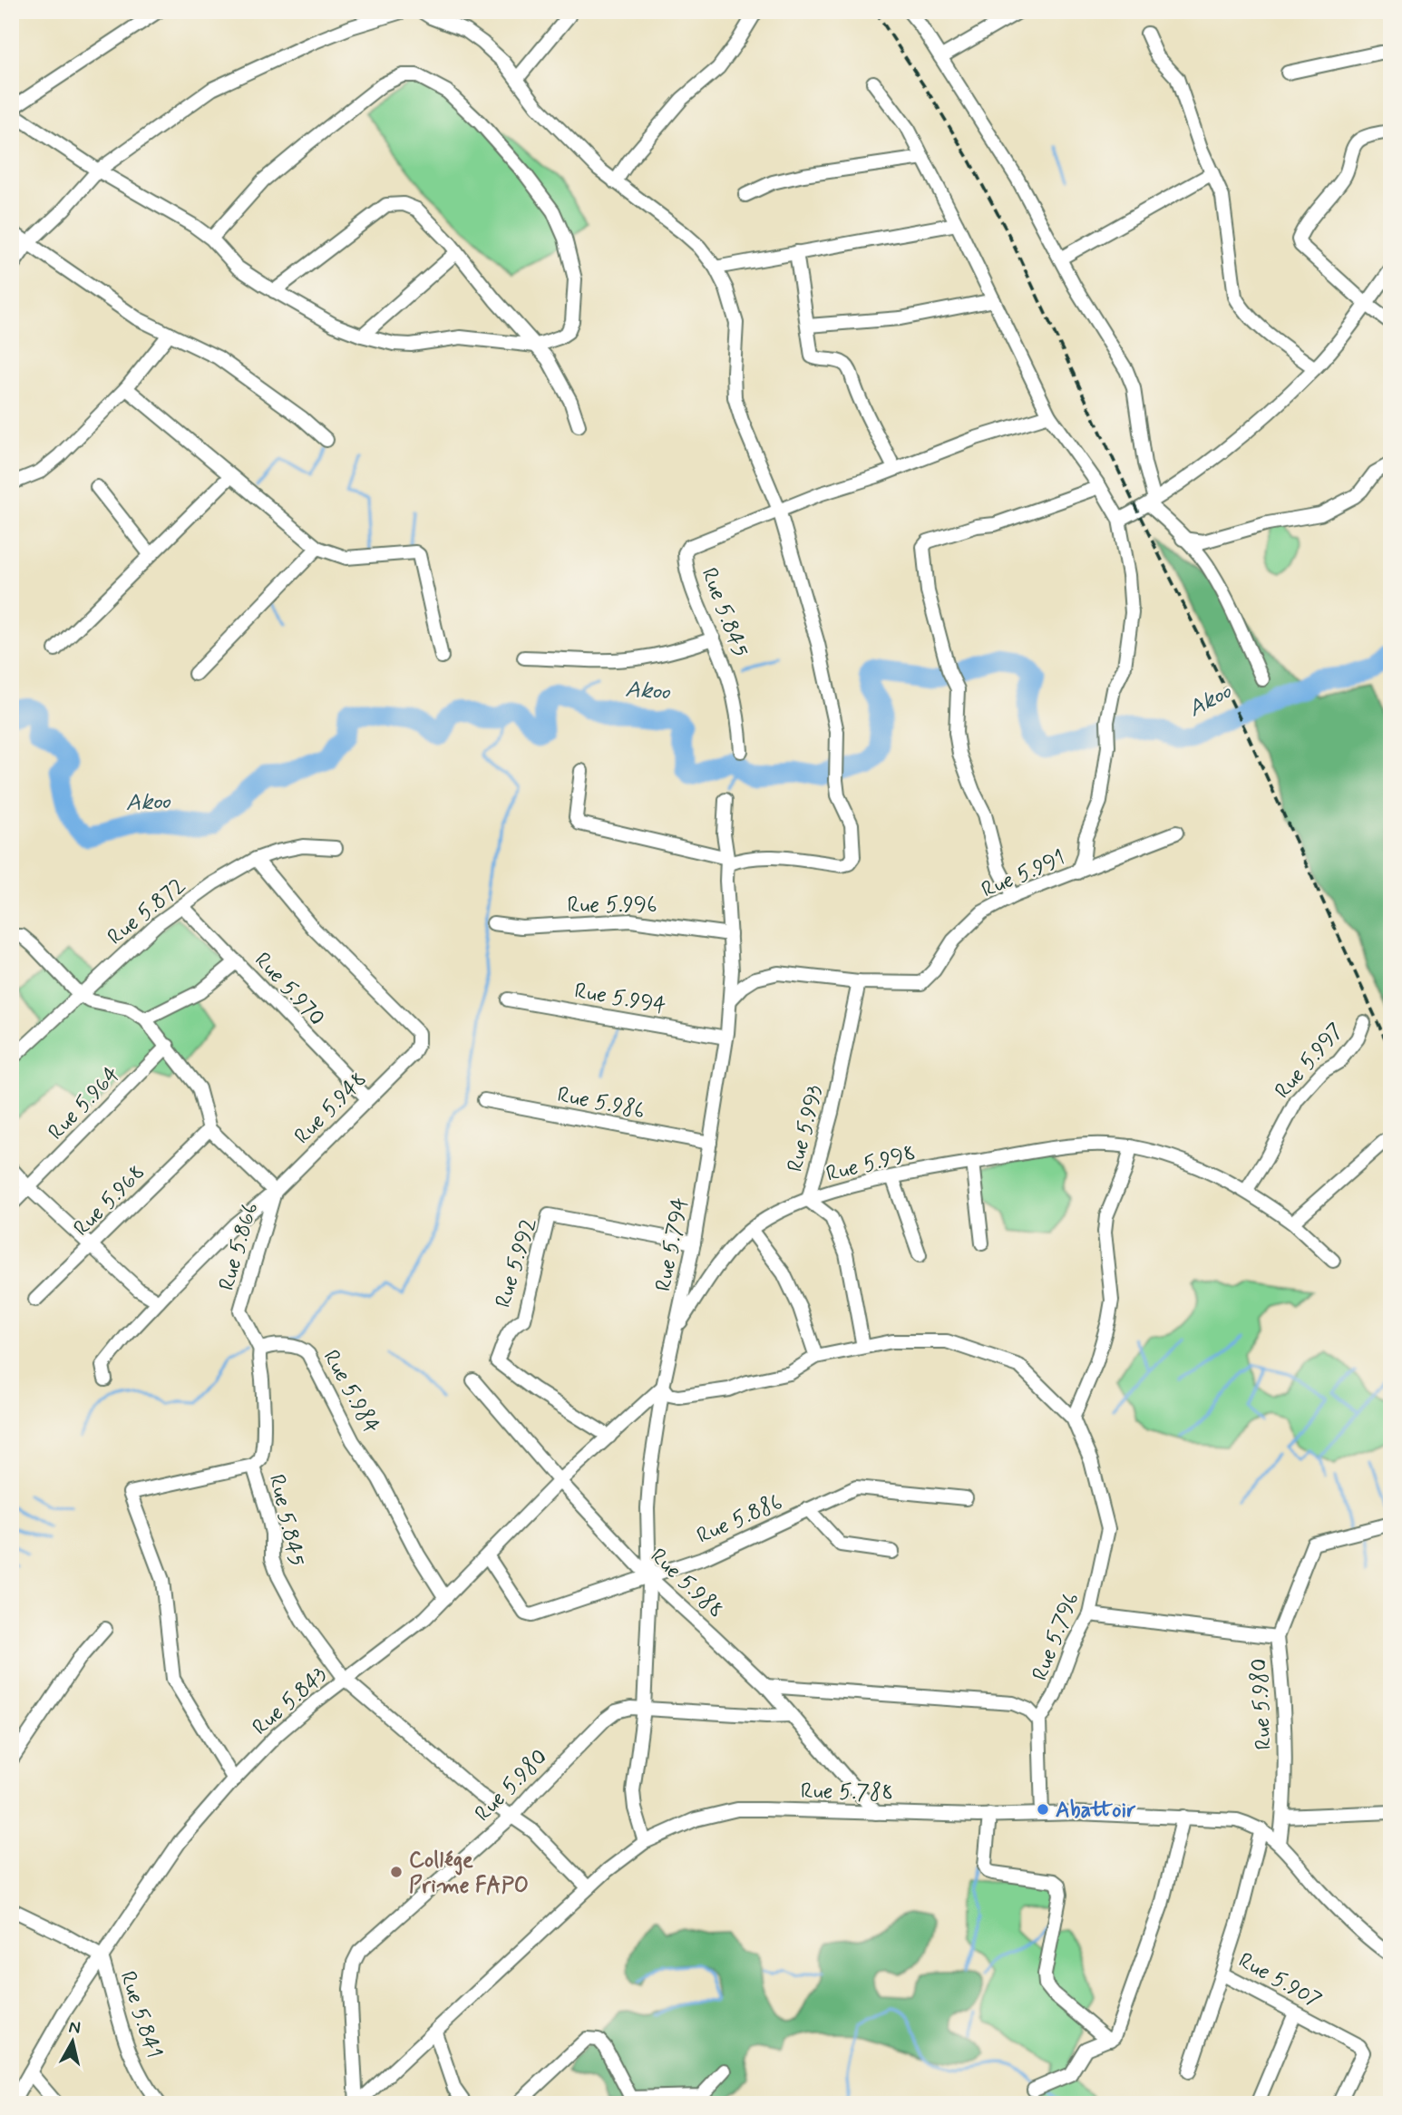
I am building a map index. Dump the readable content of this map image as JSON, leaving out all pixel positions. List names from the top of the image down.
{
  "streets": {
    "street": [
      "Rue 5.845",
      "Rue 5.991",
      "Rue 5.996",
      "Rue 5.872",
      "Rue 5.970",
      "Rue 5.994",
      "Rue 5.997",
      "Rue 5.986",
      "Rue 5.964",
      "Rue 5.948",
      "Rue 5.993",
      "Rue 5.998",
      "Rue 5.968",
      "Rue 5.794",
      "Rue 5.866",
      "Rue 5.992",
      "Rue 5.984",
      "Rue 5.886",
      "Rue 5.988",
      "Rue 5.796",
      "Rue 5.843",
      "Rue 5.980",
      "Rue 5.788",
      "Rue 5.907",
      "Rue 5.841"
    ]
  },
  "crossings": [
    ["Rue 5.845", "Rue 5.843"],
    ["Rue 5.845", "Rue 5.980"],
    ["Rue 5.845", "Rue 5.788"],
    ["Rue 5.991", "Rue 5.993"],
    ["Rue 5.991", "Rue 5.794"],
    ["Rue 5.996", "Rue 5.794"],
    ["Rue 5.872", "Rue 5.970"],
    ["Rue 5.872", "Rue 5.948"],
    ["Rue 5.970", "Rue 5.948"],
    ["Rue 5.994", "Rue 5.794"],
    ["Rue 5.997", "Rue 5.998"],
    ["Rue 5.986", "Rue 5.794"],
    ["Rue 5.948", "Rue 5.866"],
    ["Rue 5.993", "Rue 5.998"],
    ["Rue 5.993", "Rue 5.796"],
    ["Rue 5.998", "Rue 5.794"],
    ["Rue 5.968", "Rue 5.866"],
    ["Rue 5.794", "Rue 5.992"],
    ["Rue 5.794", "Rue 5.886"],
    ["Rue 5.794", "Rue 5.988"],
    ["Rue 5.794", "Rue 5.796"],
    ["Rue 5.794", "Rue 5.843"],
    ["Rue 5.794", "Rue 5.980"],
    ["Rue 5.794", "Rue 5.788"],
    ["Rue 5.866", "Rue 5.984"],
    ["Rue 5.992", "Rue 5.843"],
    ["Rue 5.984", "Rue 5.843"],
    ["Rue 5.886", "Rue 5.988"],
    ["Rue 5.886", "Rue 5.843"],
    ["Rue 5.988", "Rue 5.843"],
    ["Rue 5.988", "Rue 5.980"],
    ["Rue 5.988", "Rue 5.788"],
    ["Rue 5.796", "Rue 5.843"],
    ["Rue 5.796", "Rue 5.980"],
    ["Rue 5.843", "Rue 5.841"],
    ["Rue 5.980", "Rue 5.788"],
    ["Rue 5.788", "Rue 5.907"]
  ],
  "water": ["Akoo"],
  "places": ["Abattoir", "Collége Prime FAPO"],
  "north": "top"
}
